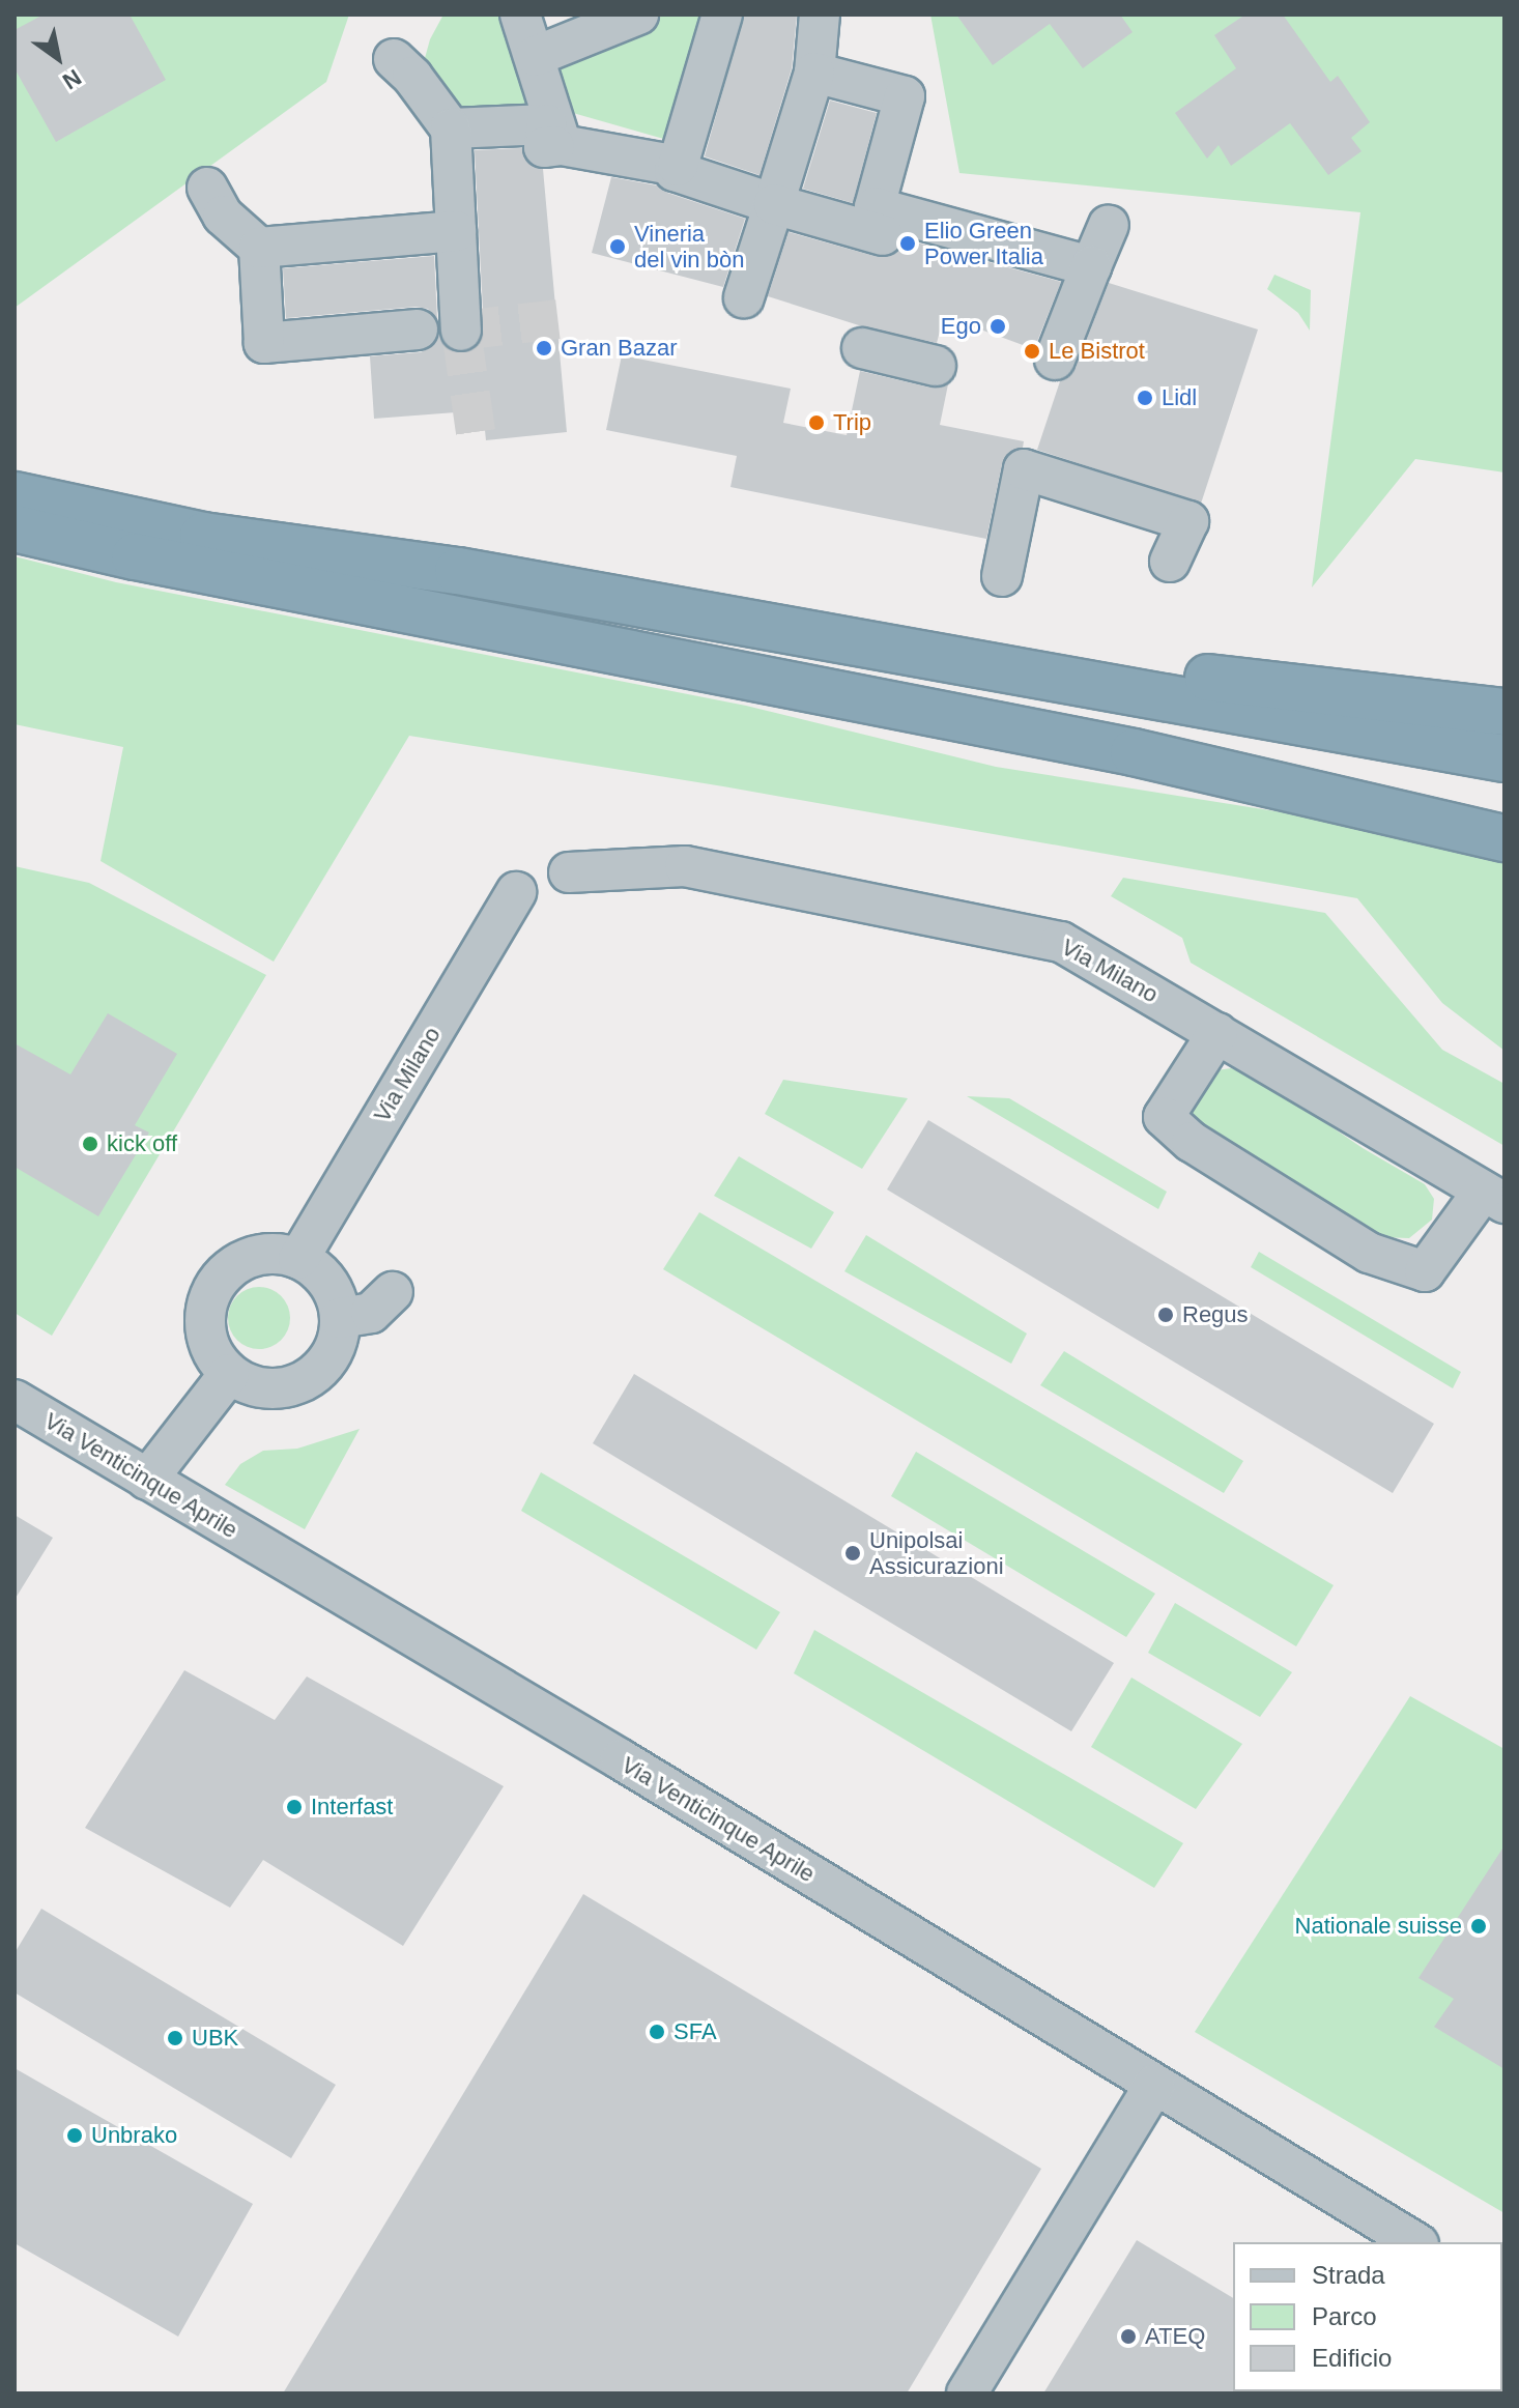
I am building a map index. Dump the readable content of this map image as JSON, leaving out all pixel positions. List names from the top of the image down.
{
  "streets": {
    "street": ["Via Milano", "Via Venticinque Aprile"]
  },
  "places": [
    "Elio Green Power Italia",
    "Vineria del vin bòn",
    "Ego",
    "Gran Bazar",
    "Le Bistrot",
    "Lidl",
    "Trip",
    "kick off",
    "Regus",
    "Unipolsai Assicurazioni",
    "Interfast",
    "Nationale suisse",
    "SFA",
    "UBK",
    "Unbrako",
    "ATEQ"
  ],
  "legend": ["Strada", "Parco", "Edificio"],
  "north": "bottom right"
}
